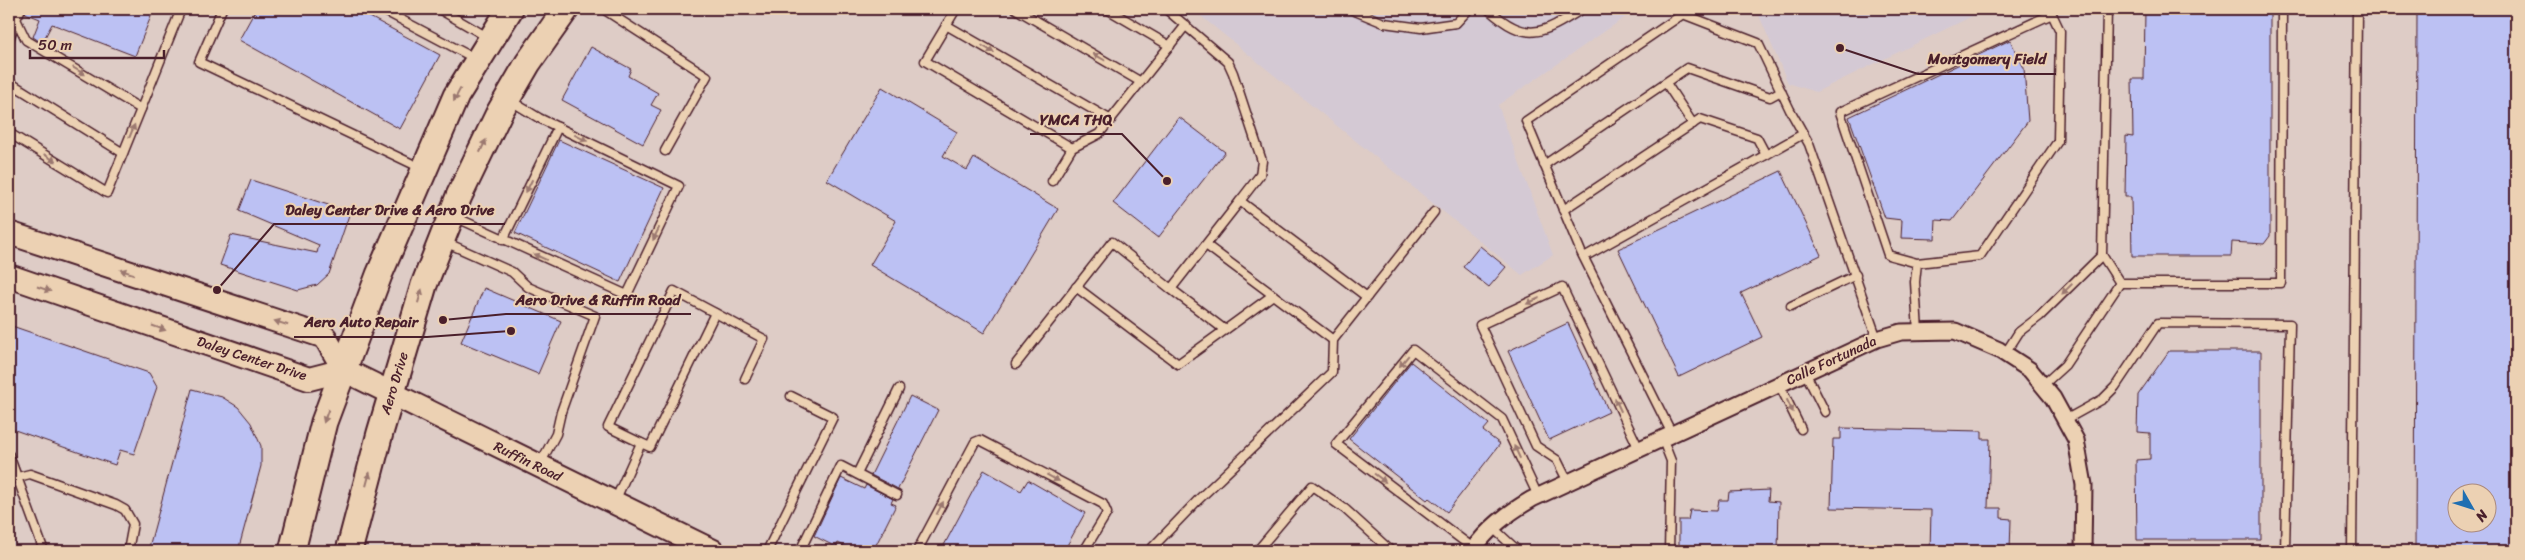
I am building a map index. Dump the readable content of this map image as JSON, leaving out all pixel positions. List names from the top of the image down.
{
  "streets": {
    "main road": ["Daley Center Drive", "Aero Drive", "Ruffin Road"],
    "street": ["Calle Fortunada"]
  },
  "crossings": [
    ["Daley Center Drive", "Ruffin Road"],
    ["Aero Drive", "Ruffin Road"]
  ],
  "places": [
    "Montgomery Field",
    "YMCA THQ",
    "Daley Center Drive & Aero Drive",
    "Aero Drive & Ruffin Road",
    "Aero Auto Repair"
  ],
  "scale_bar": "50 m",
  "north": "bottom right"
}
